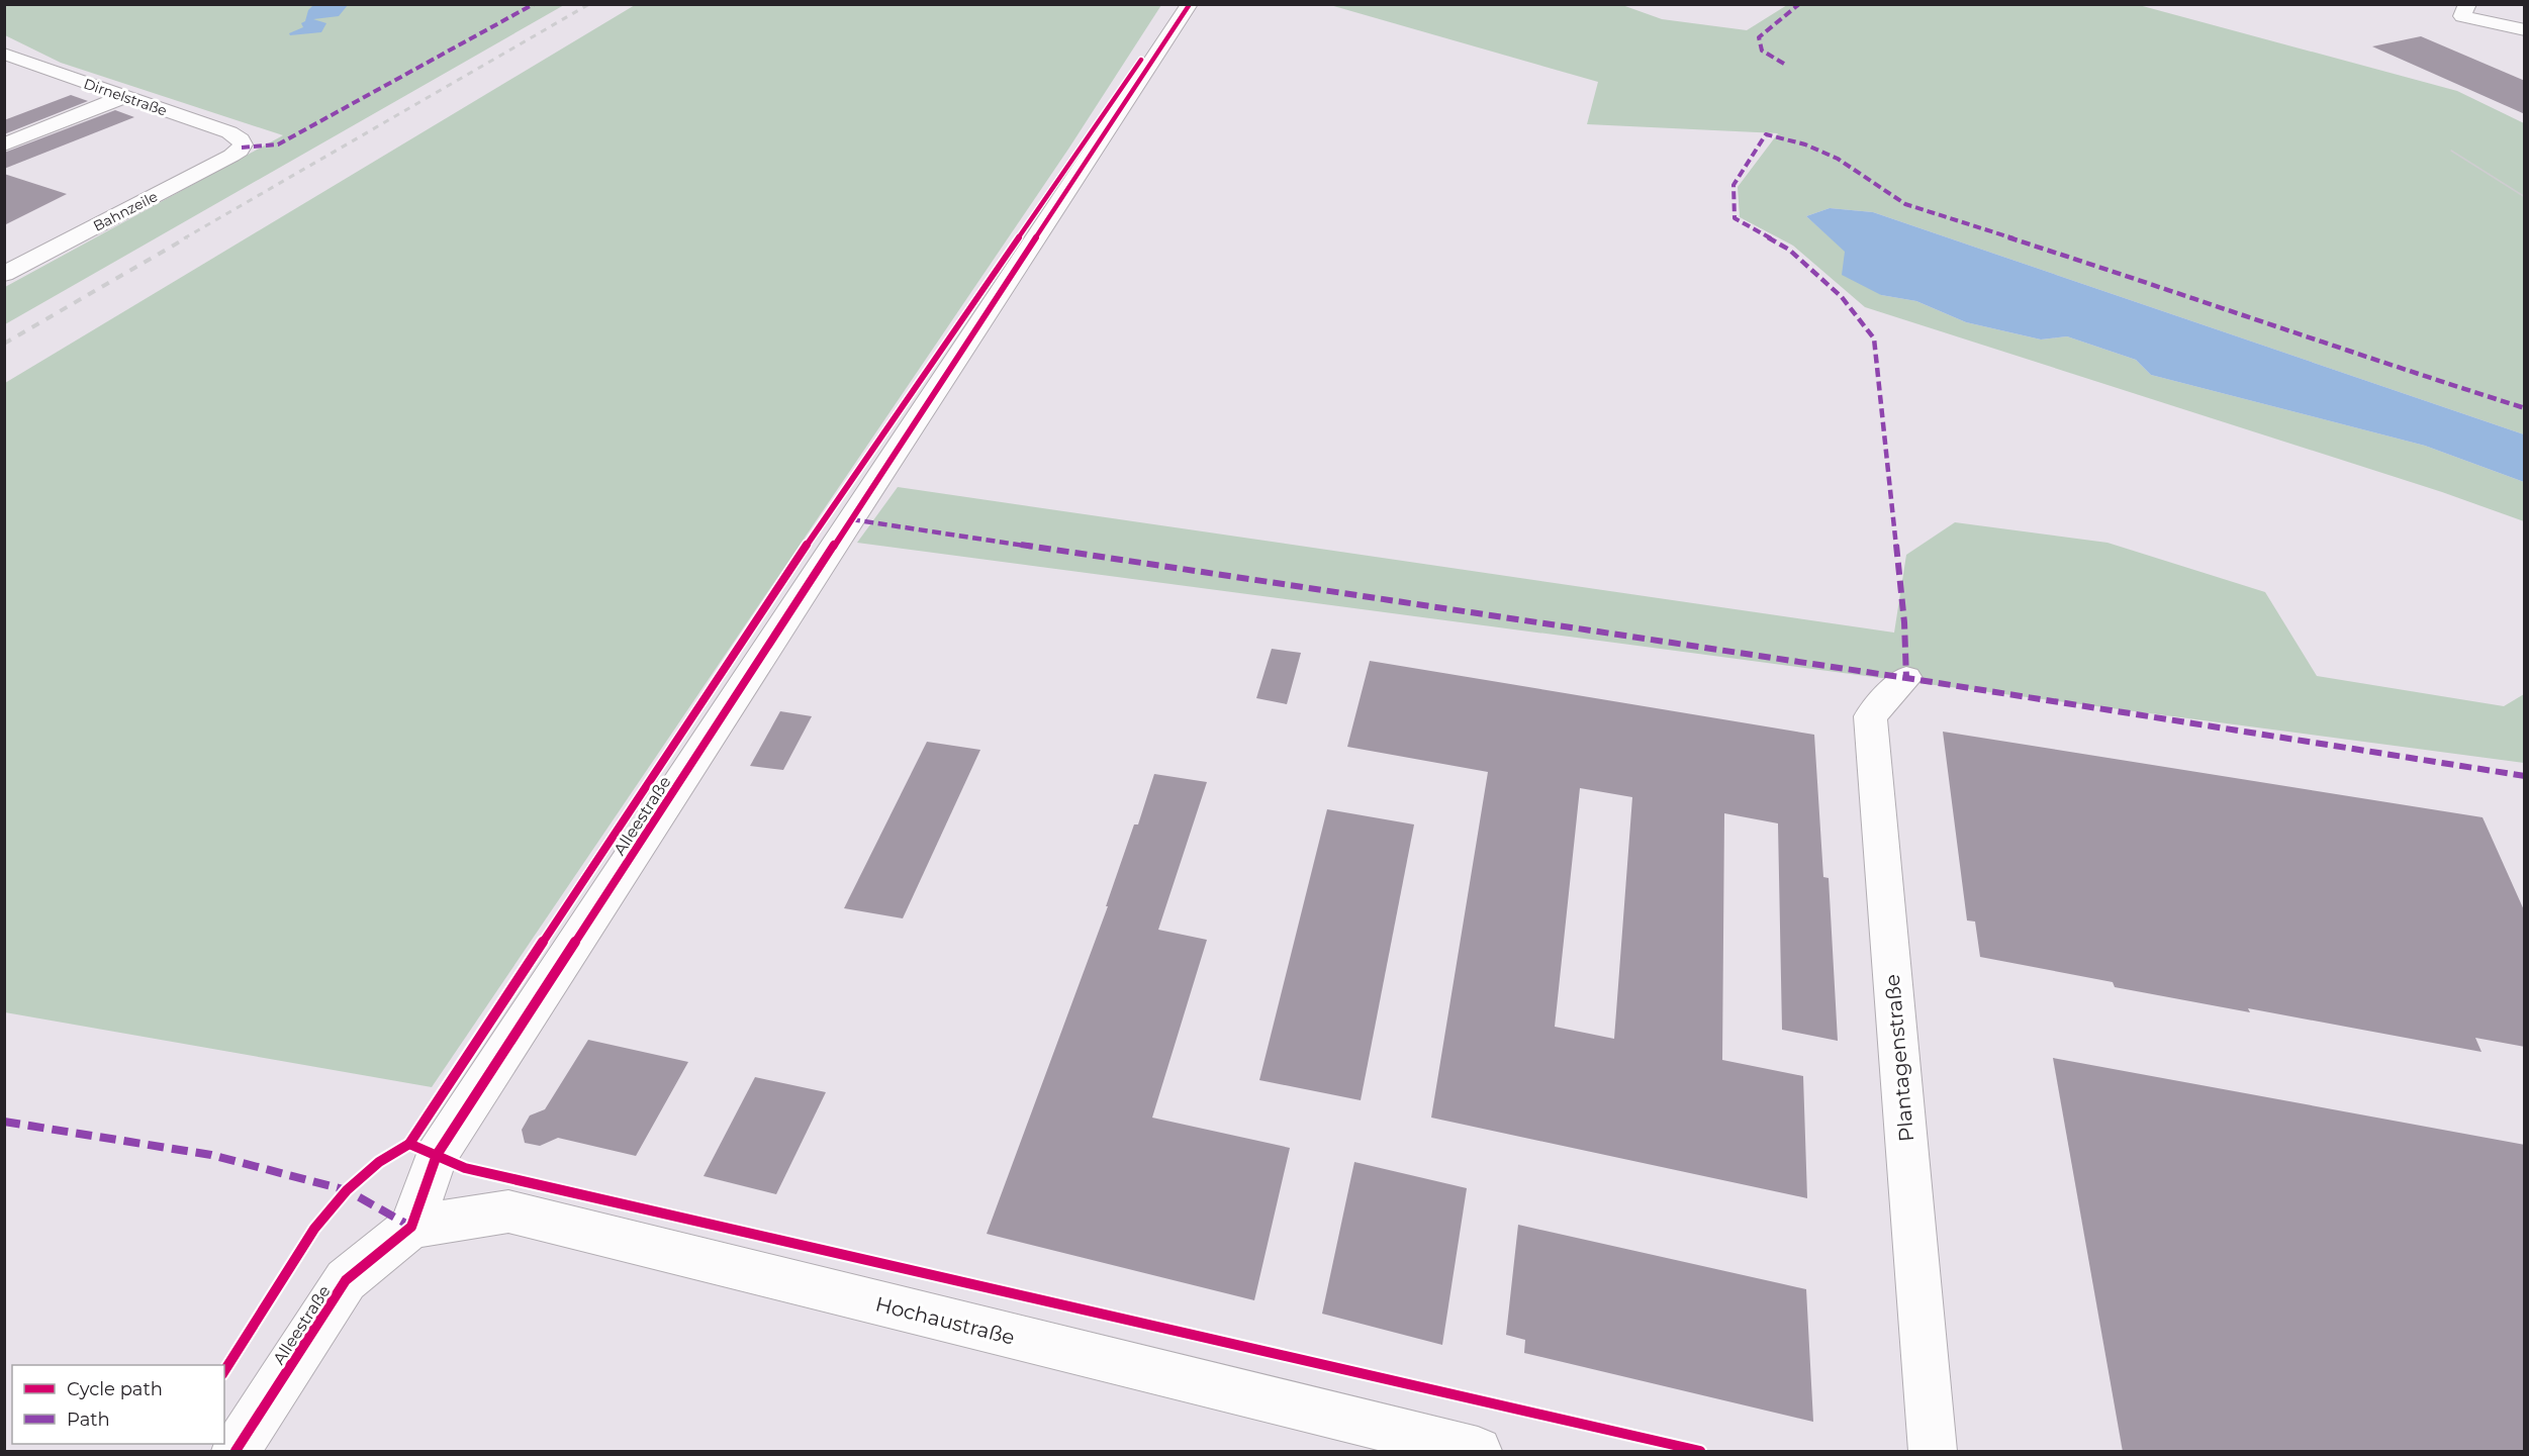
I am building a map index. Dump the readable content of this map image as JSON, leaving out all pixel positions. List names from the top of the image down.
{
  "streets": {
    "street": [
      "Dirnelstraße",
      "Bahnzeile",
      "Alleestraße",
      "Plantagenstraße",
      "Hochaustraße"
    ]
  },
  "crossings": [
    ["Dirnelstraße", "Bahnzeile"],
    ["Alleestraße", "Hochaustraße"]
  ],
  "legend": ["Cycle path", "Path"]
}
